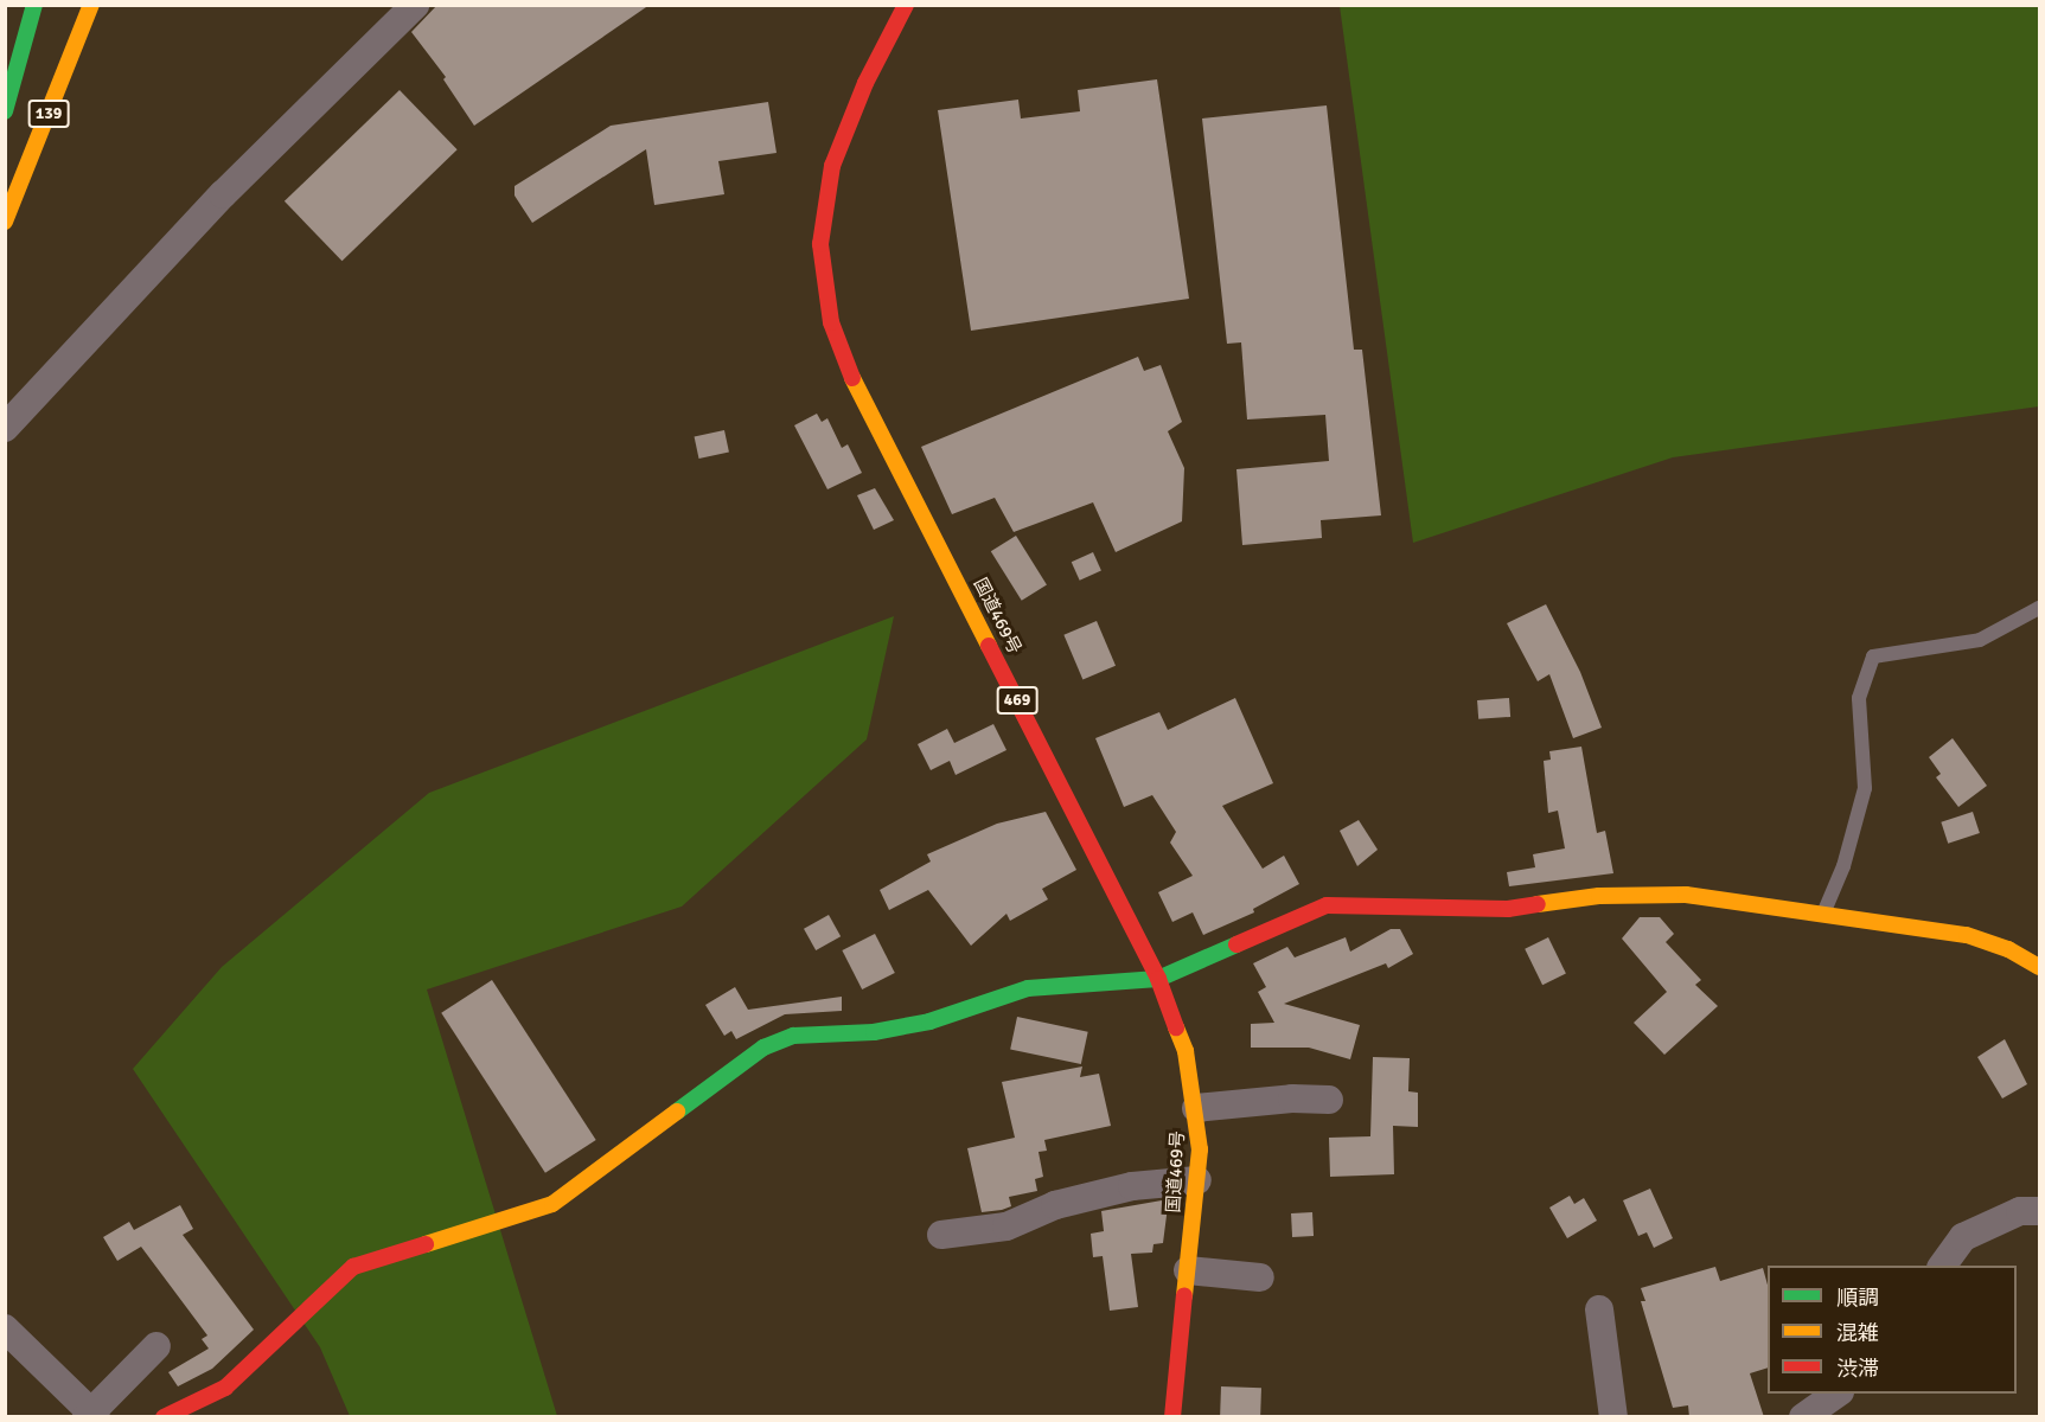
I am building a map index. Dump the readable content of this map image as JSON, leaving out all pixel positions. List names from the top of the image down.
{
  "streets": {
    "main road": ["139", "国道469号", "469"]
  },
  "legend": ["順調", "混雑", "渋滞"]
}
